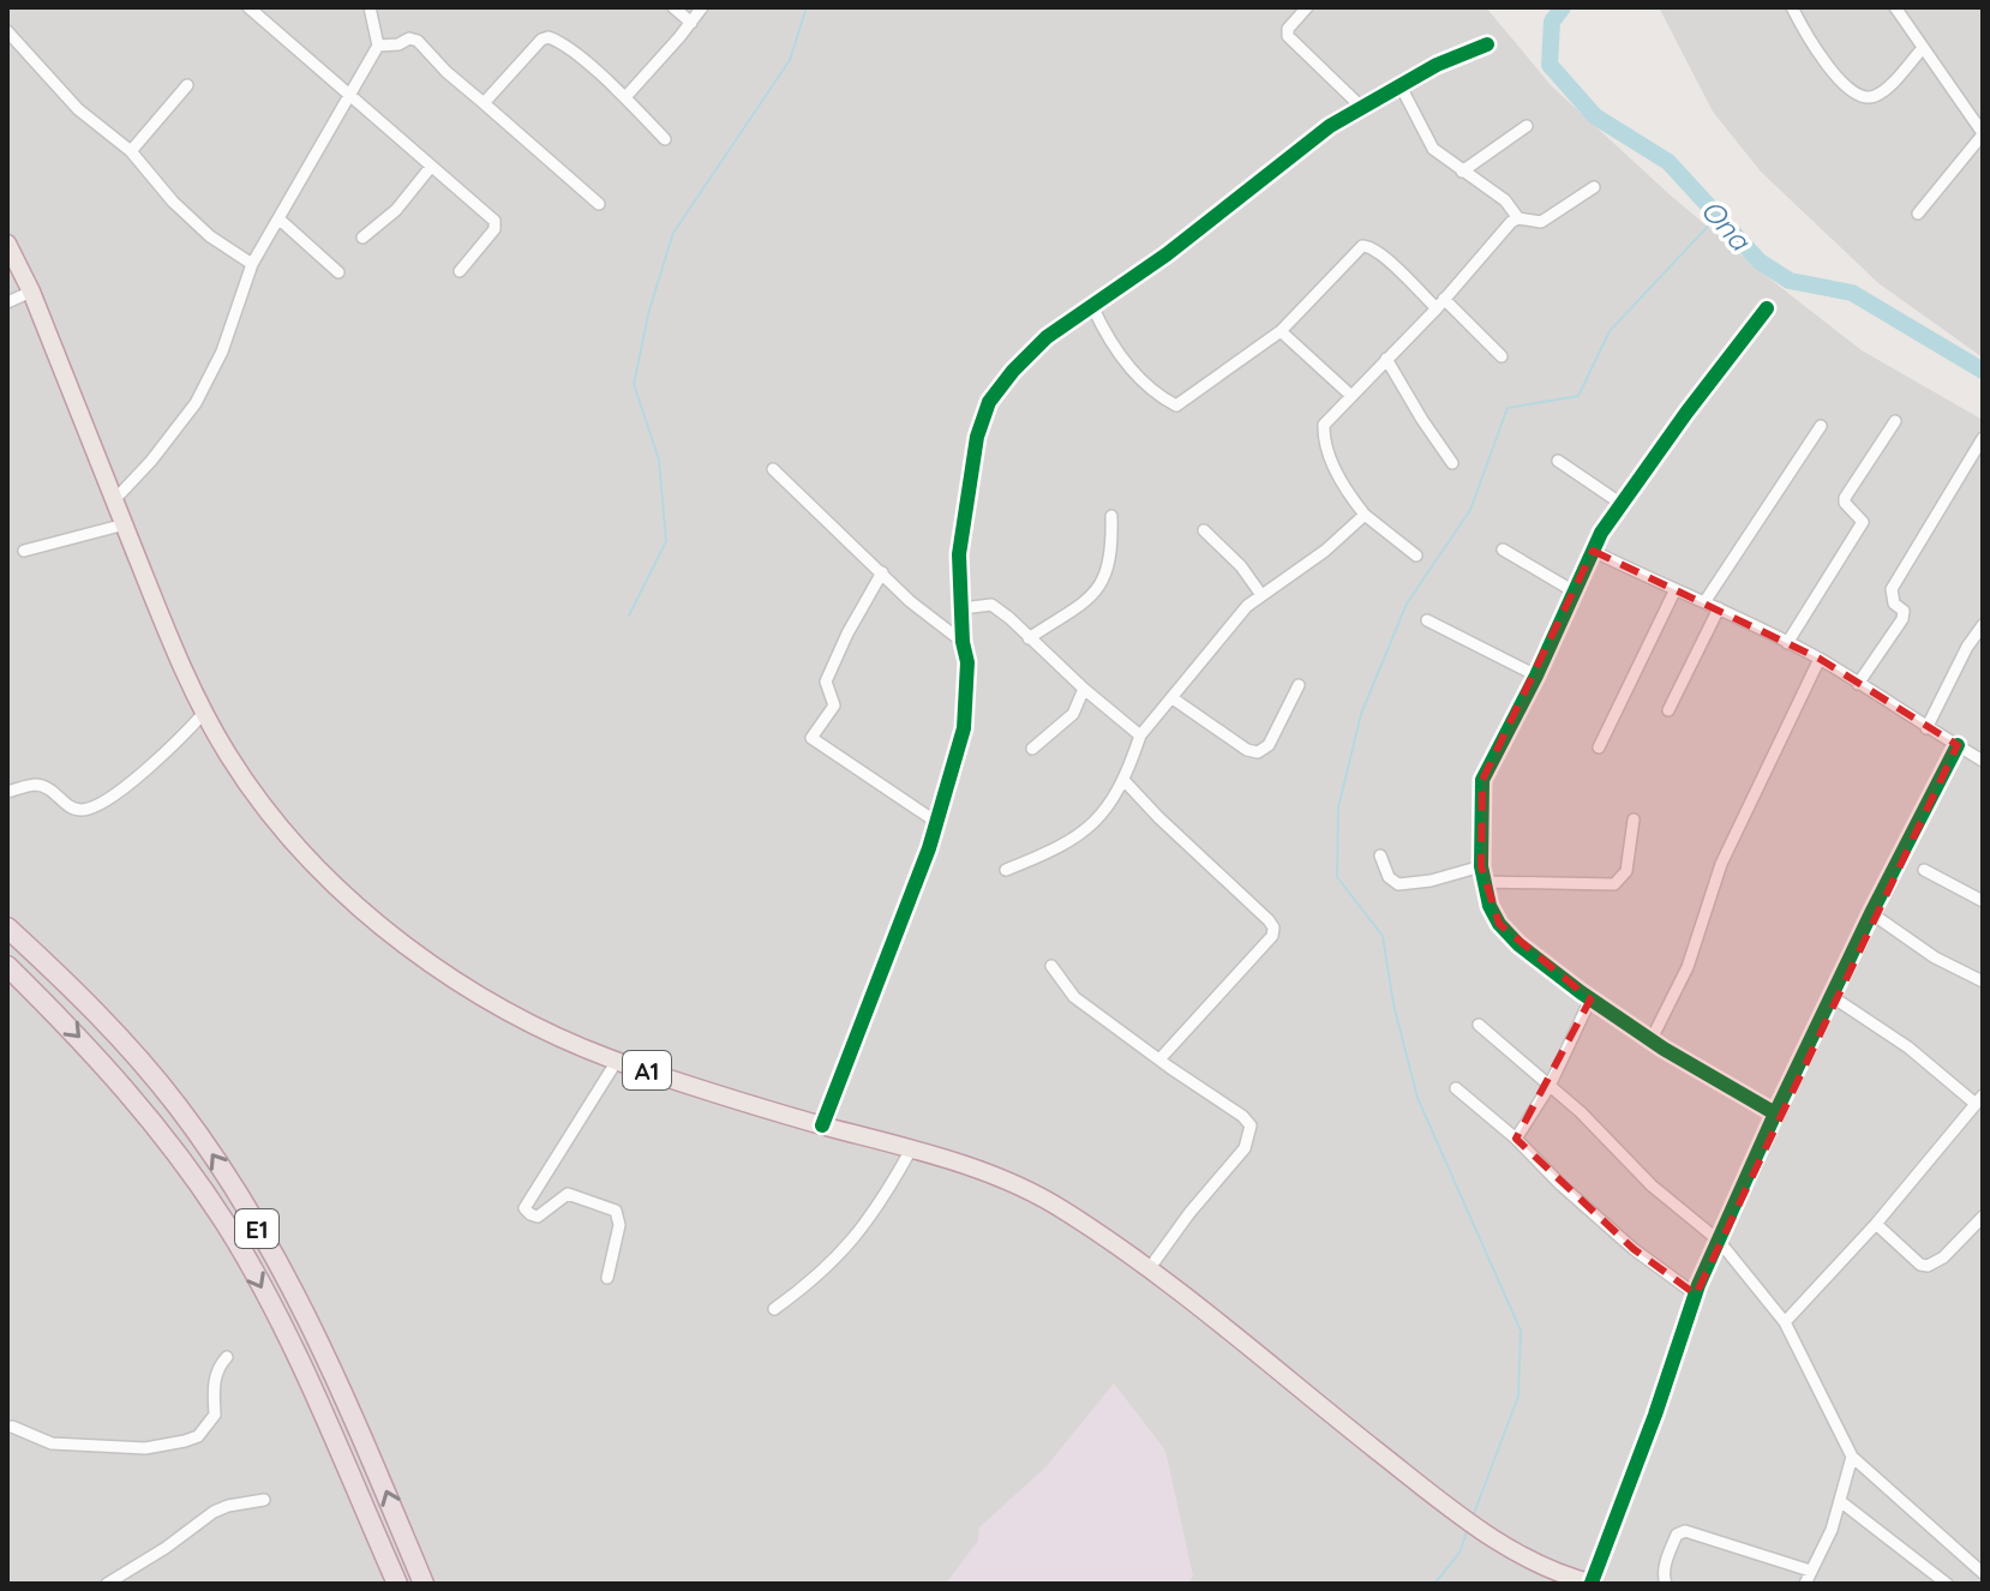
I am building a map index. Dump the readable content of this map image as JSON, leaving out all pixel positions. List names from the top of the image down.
{
  "streets": {
    "highway": ["A1", "E1"]
  },
  "water": ["Ona"]
}
